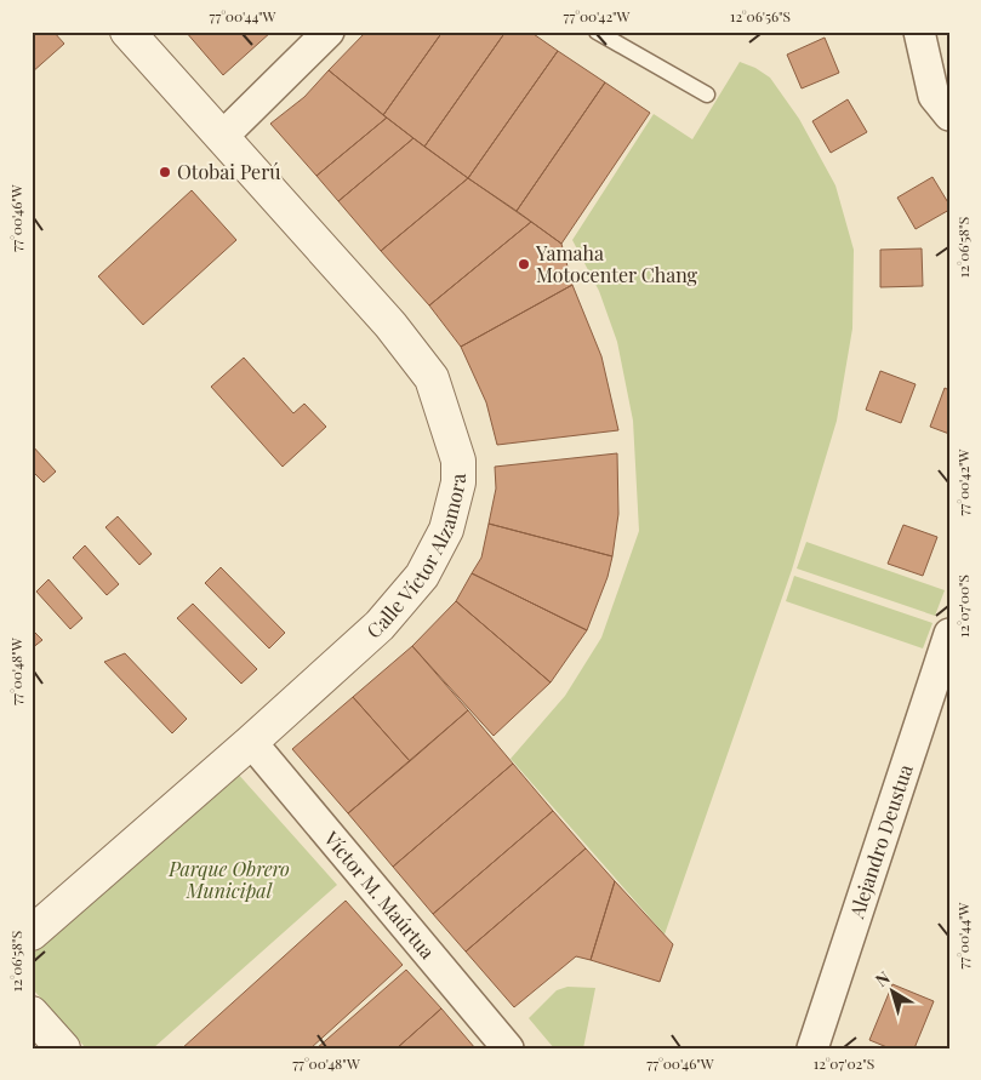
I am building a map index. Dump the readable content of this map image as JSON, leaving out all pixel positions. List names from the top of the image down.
{
  "streets": {
    "street": ["Calle Víctor Alzamora", "Alejandro Deustua", "Víctor M. Maúrtua"]
  },
  "crossings": [
    ["Calle Víctor Alzamora", "Víctor M. Maúrtua"]
  ],
  "parks": ["Parque Obrero Municipal"],
  "places": ["Otobai Perú", "Yamaha Motocenter Chang"],
  "north": "top left",
  "coordinates": [
    "77°00'44\"W",
    "77°00'42\"W",
    "12°06'56\"S",
    "77°00'46\"W",
    "12°06'58\"S",
    "12°07'00\"S",
    "77°00'48\"W",
    "12°07'02\"S"
  ]
}
